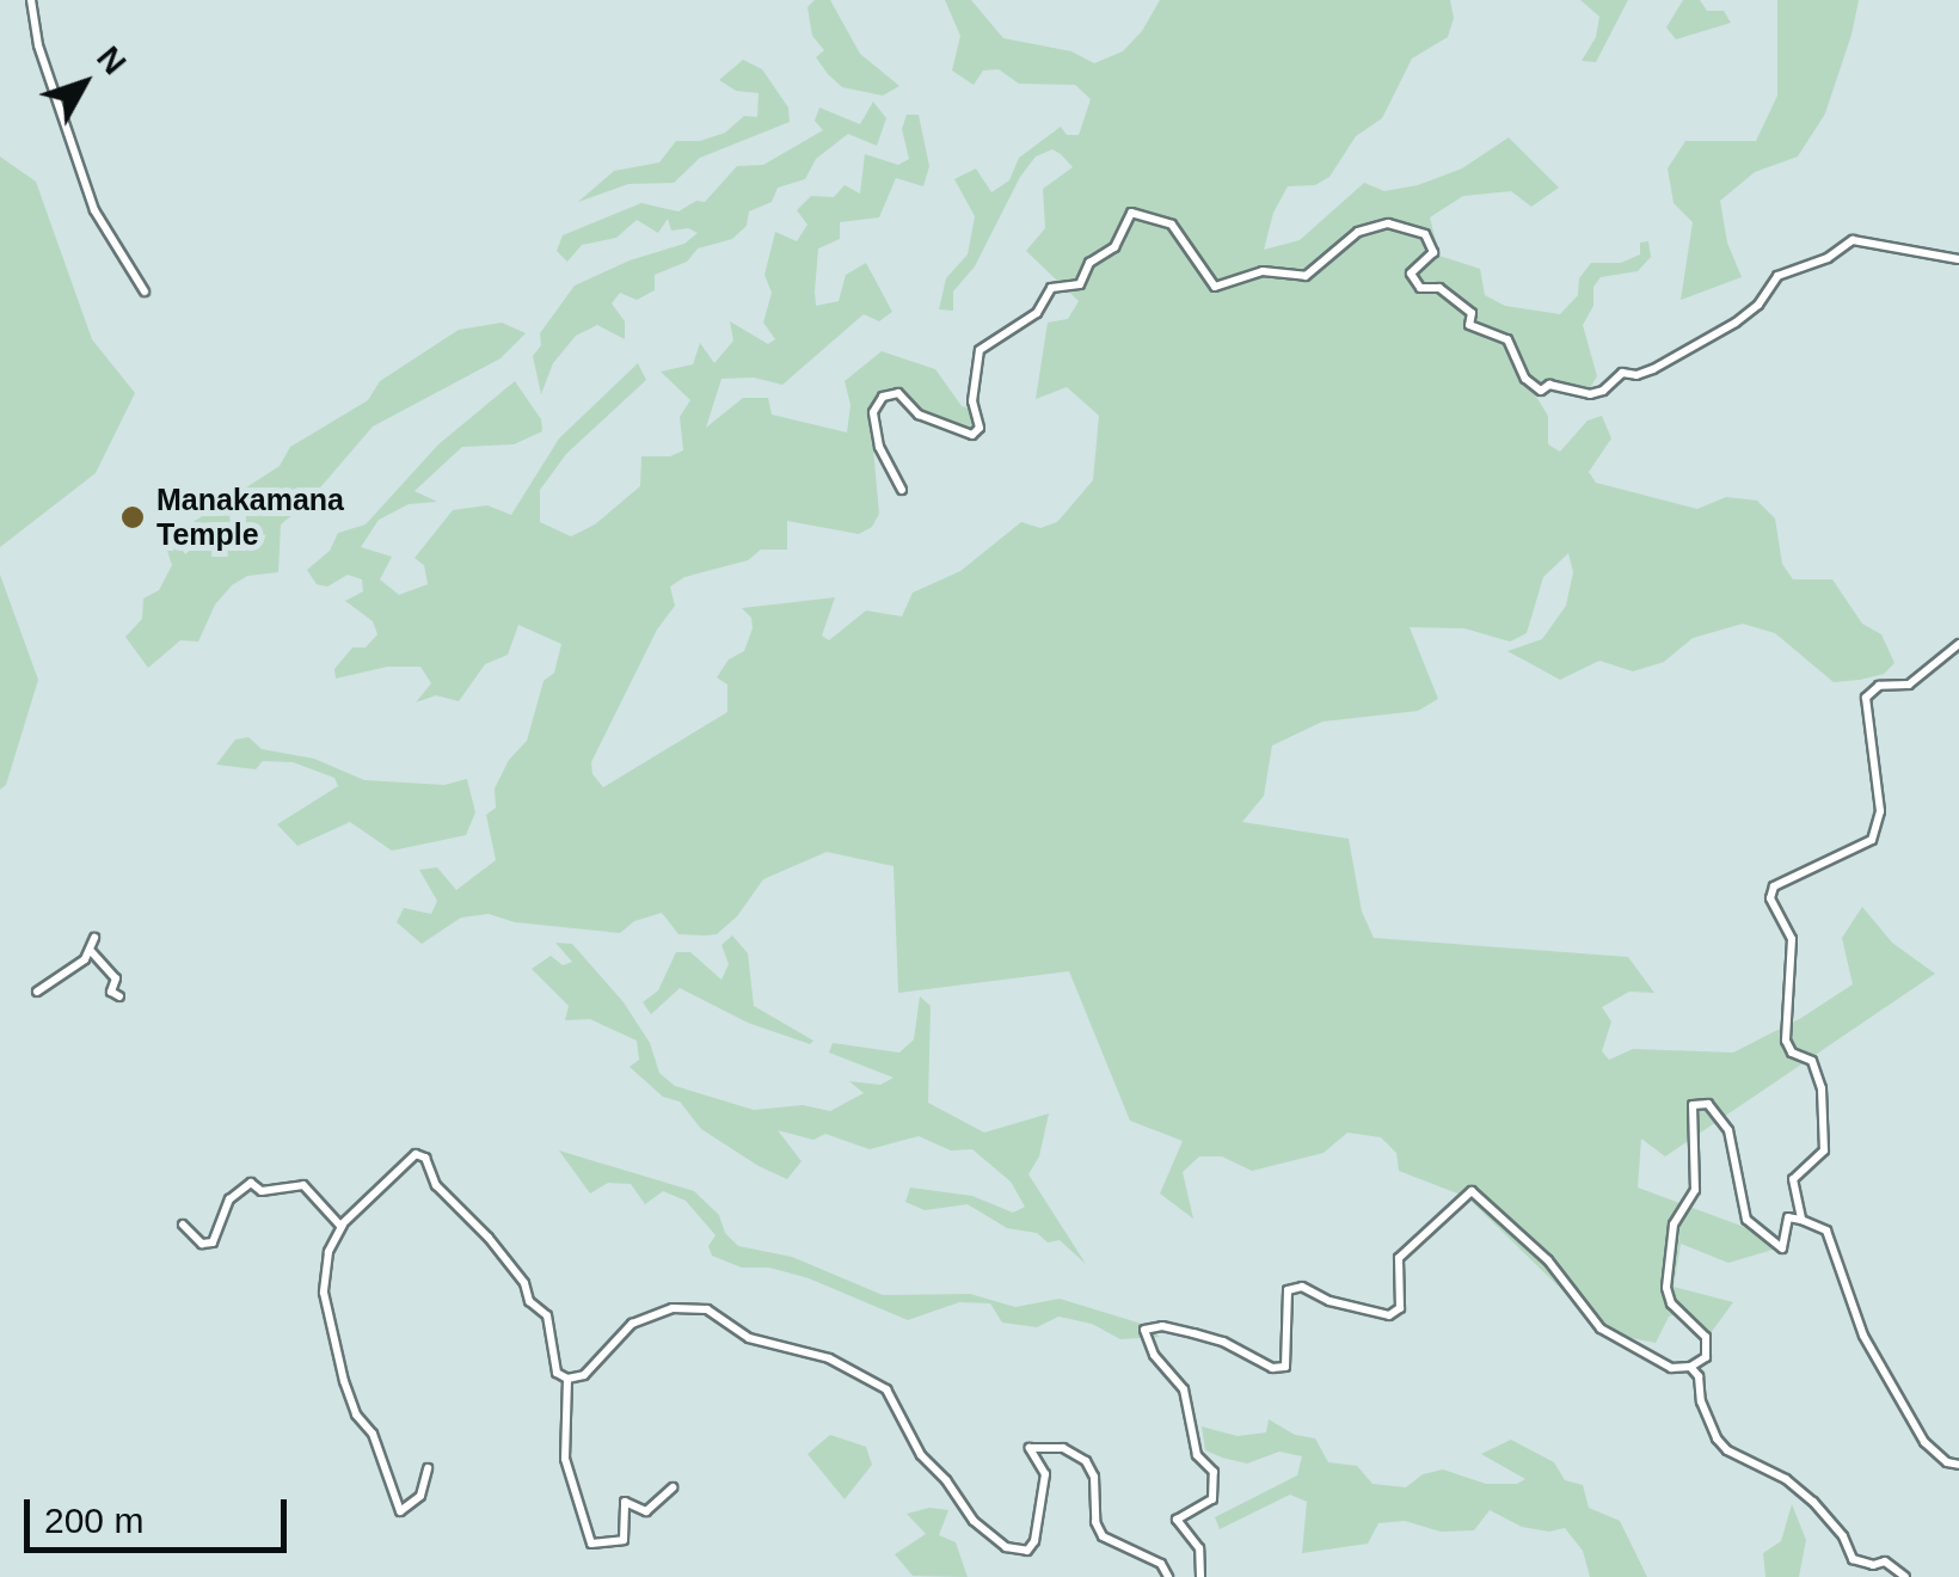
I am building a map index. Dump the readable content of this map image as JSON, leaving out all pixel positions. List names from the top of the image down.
{
  "places": ["Manakamana Temple"],
  "scale_bar": "200 m",
  "north": "top right"
}
